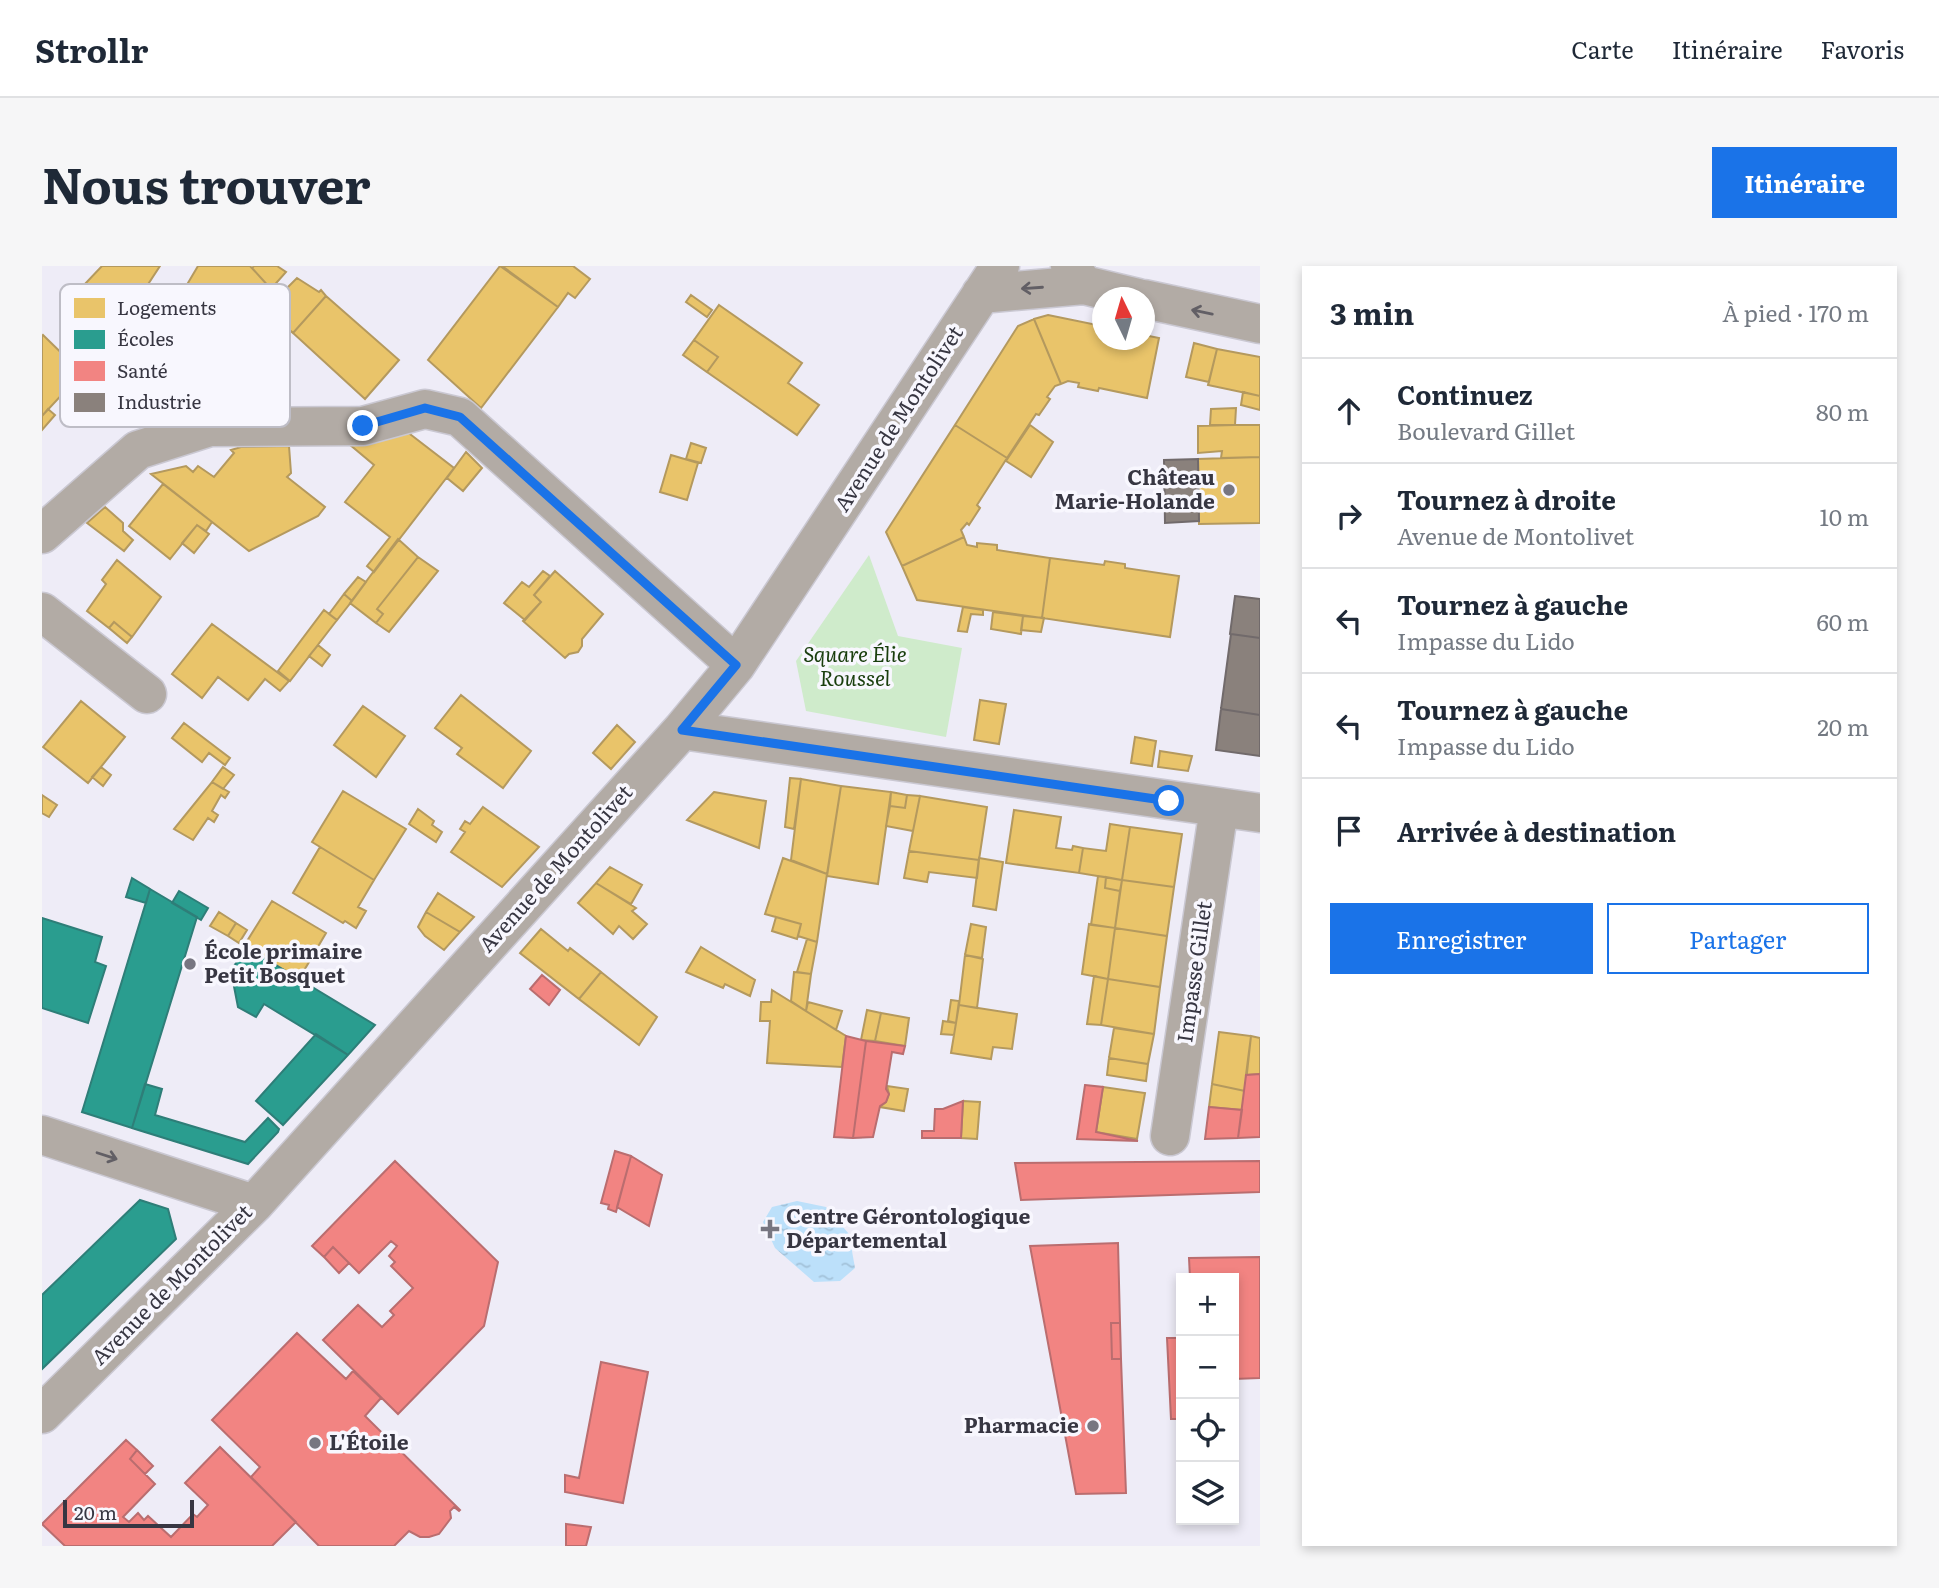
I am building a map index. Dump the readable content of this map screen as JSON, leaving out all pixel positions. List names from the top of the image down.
{
  "streets": {
    "street": ["Avenue de Montolivet", "Impasse Gillet"]
  },
  "parks": ["Square Élie Roussel"],
  "places": {
    "other": [
      "Château Marie-Holande",
      "École primaire Petit Bosquet",
      "Pharmacie",
      "L'Étoile"
    ],
    "health": ["Centre Gérontologique Départemental"]
  },
  "legend": [
    "Logements",
    "Écoles",
    "Santé",
    "Industrie"
  ],
  "scale_bar": "20 m",
  "north": "top",
  "page": {
    "header": "Strollr",
    "nav": ["Carte", "Itinéraire", "Favoris"],
    "title": "Nous trouver",
    "buttons": [
      "Itinéraire",
      ["Enregistrer", "Partager"]
    ],
    "heading": ["3 min", "À pied · 170 m"],
    "list": [
      ["Continuez", "Boulevard Gillet", "80 m"],
      ["Tournez à droite", "Avenue de Montolivet", "10 m"],
      ["Tournez à gauche", "Impasse du Lido", "60 m"],
      ["Tournez à gauche", "Impasse du Lido", "20 m"],
      "Arrivée à destination"
    ],
    "map_buttons": ["+", "−"],
    "scale": "20 m"
  }
}
